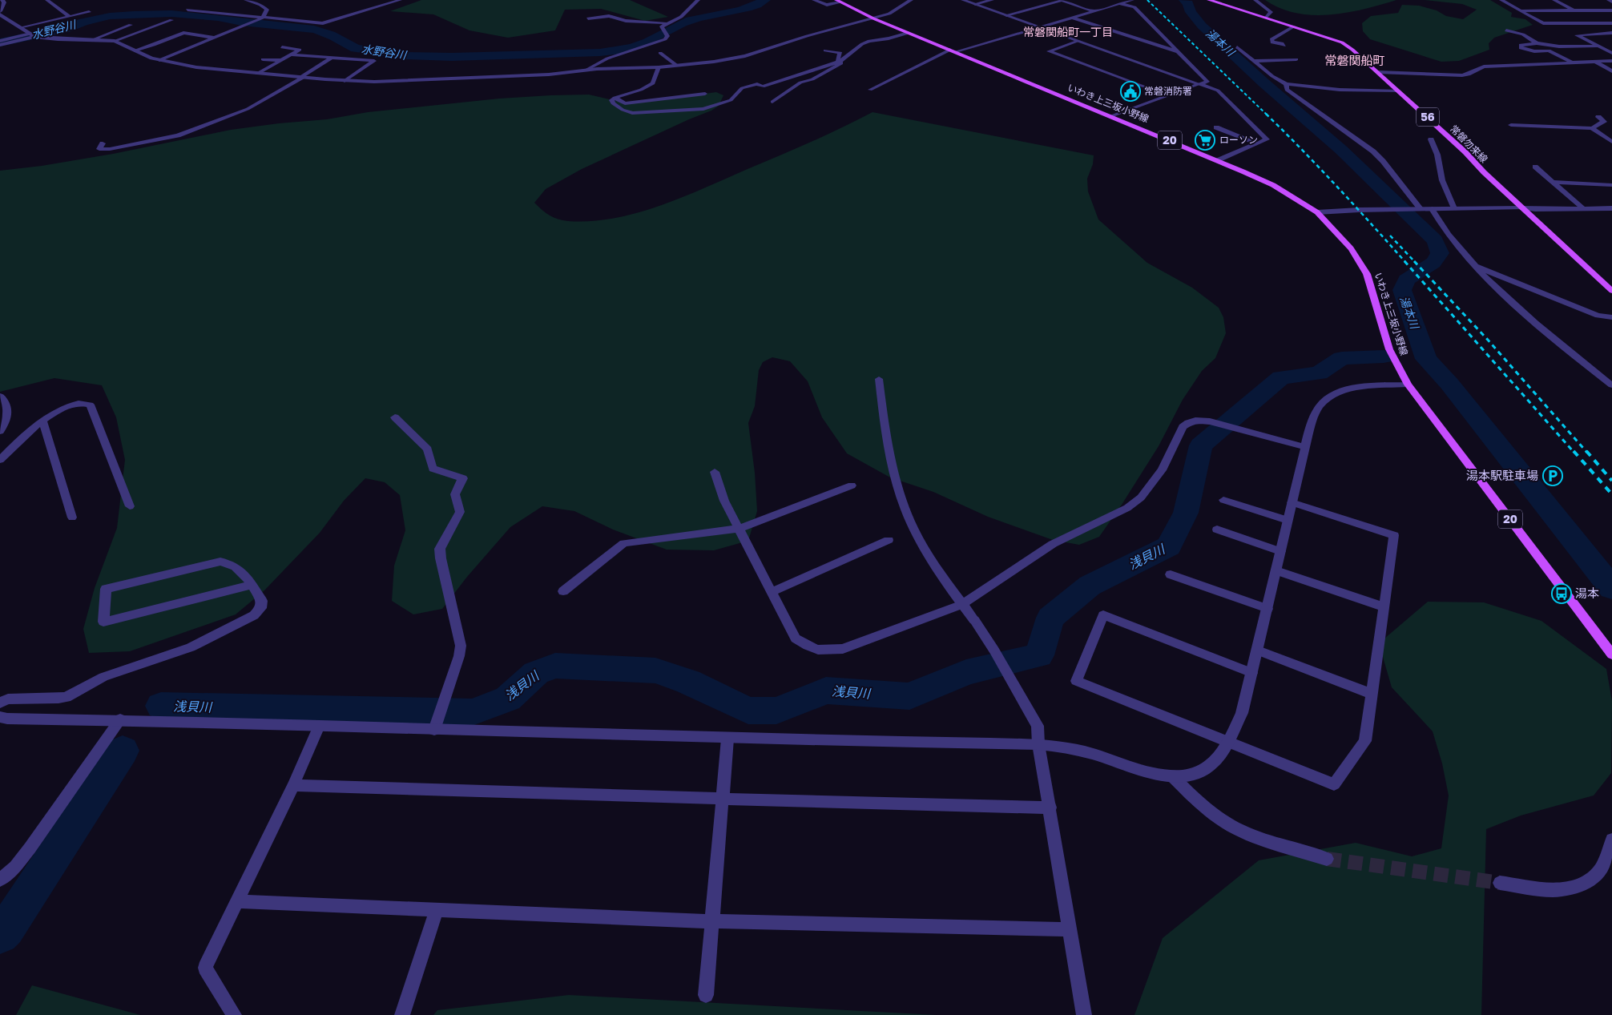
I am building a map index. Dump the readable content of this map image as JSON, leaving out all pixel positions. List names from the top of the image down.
{
  "streets": {
    "main road": [
      "いわき上三坂小野線",
      "56",
      "20",
      "常磐勿来線"
    ]
  },
  "districts": ["常磐関船町一丁目", "常磐関船町"],
  "water": ["水野谷川", "湯本川", "浅貝川"],
  "places": {
    "public building": ["常磐消防署"],
    "supermarket": ["ローソン"],
    "parking": ["湯本駅駐車場"],
    "bus stop": ["湯本"]
  }
}
